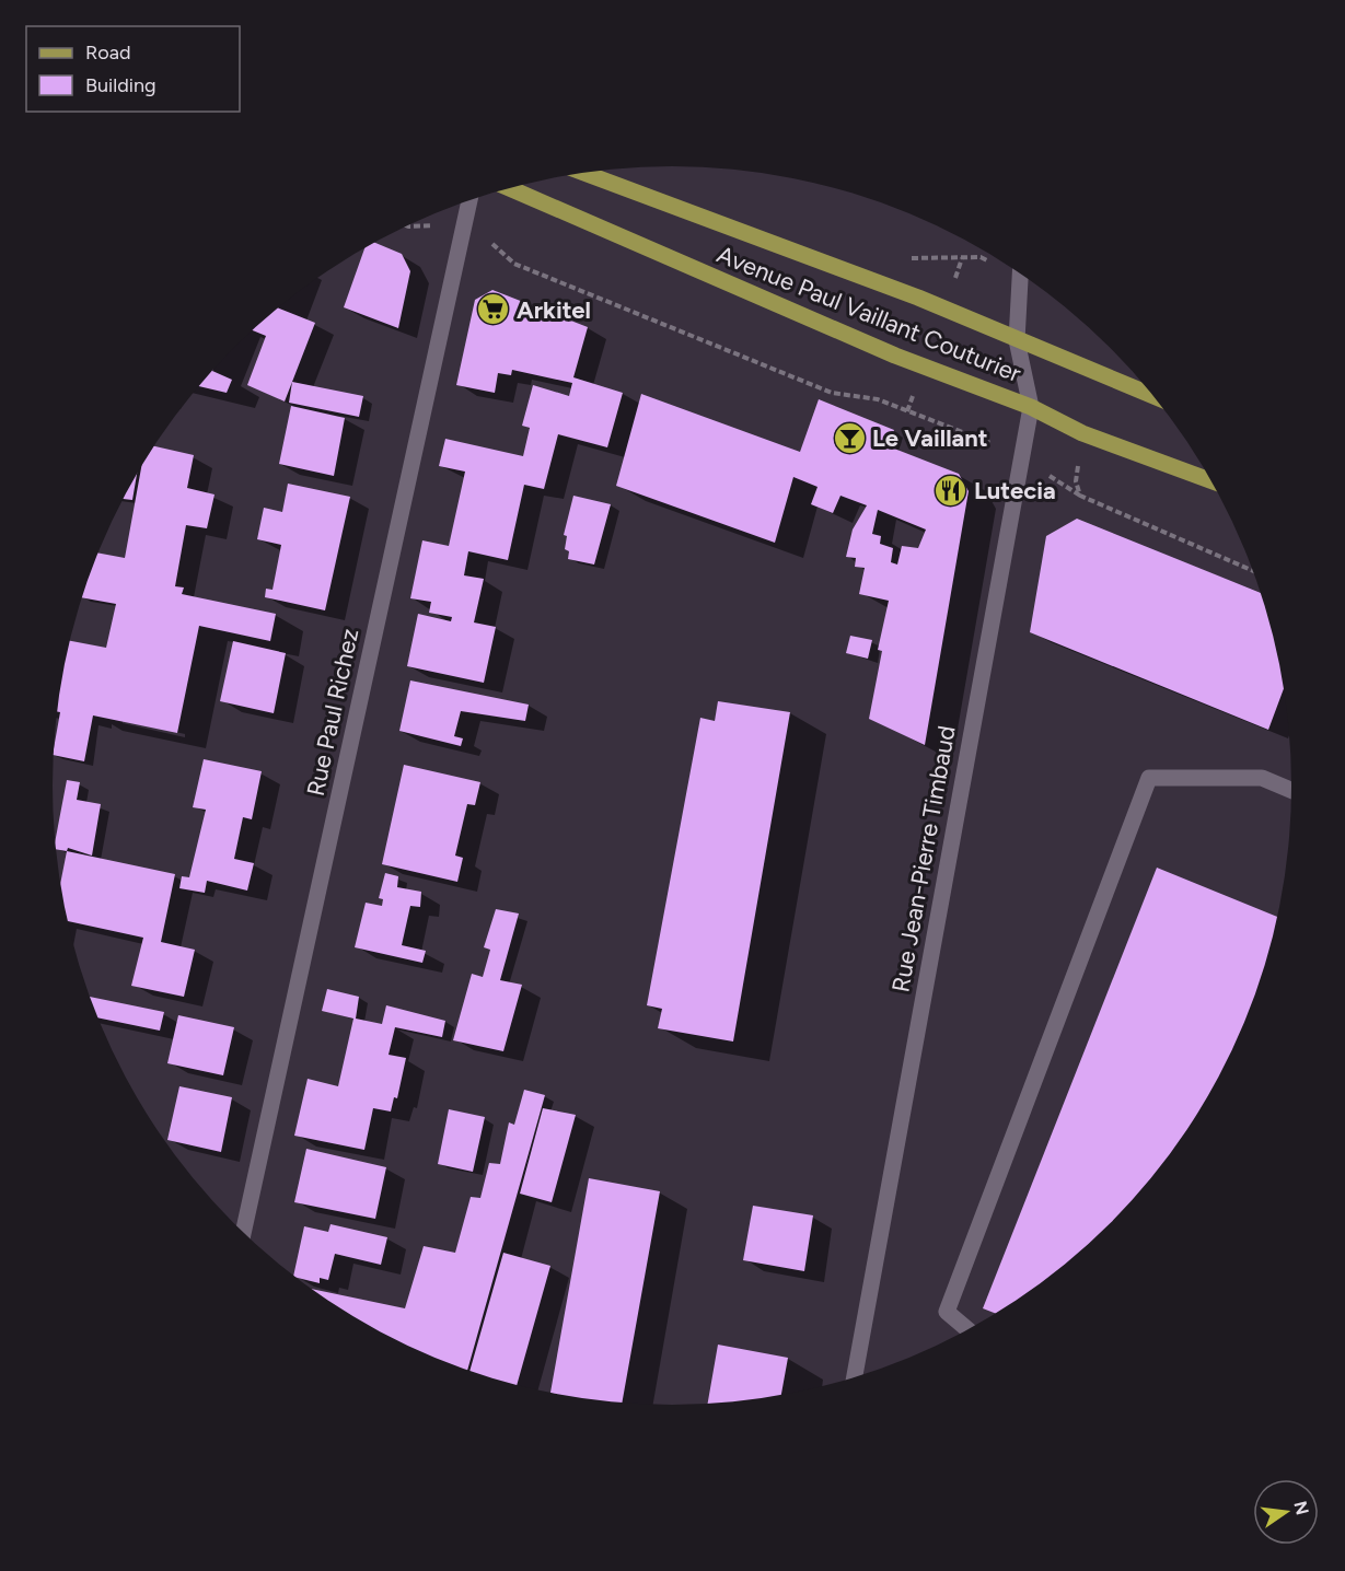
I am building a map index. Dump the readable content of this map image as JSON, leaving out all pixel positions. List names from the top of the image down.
{
  "streets": {
    "main road": ["Avenue Paul Vaillant Couturier"],
    "street": ["Rue Paul Richez", "Rue Jean-Pierre Timbaud"]
  },
  "crossings": [
    ["Avenue Paul Vaillant Couturier", "Rue Jean-Pierre Timbaud"]
  ],
  "places": {
    "supermarket": ["Arkitel"],
    "bar": ["Le Vaillant"],
    "restaurant": ["Lutecia"]
  },
  "legend": ["Road", "Building"],
  "north": "right"
}
